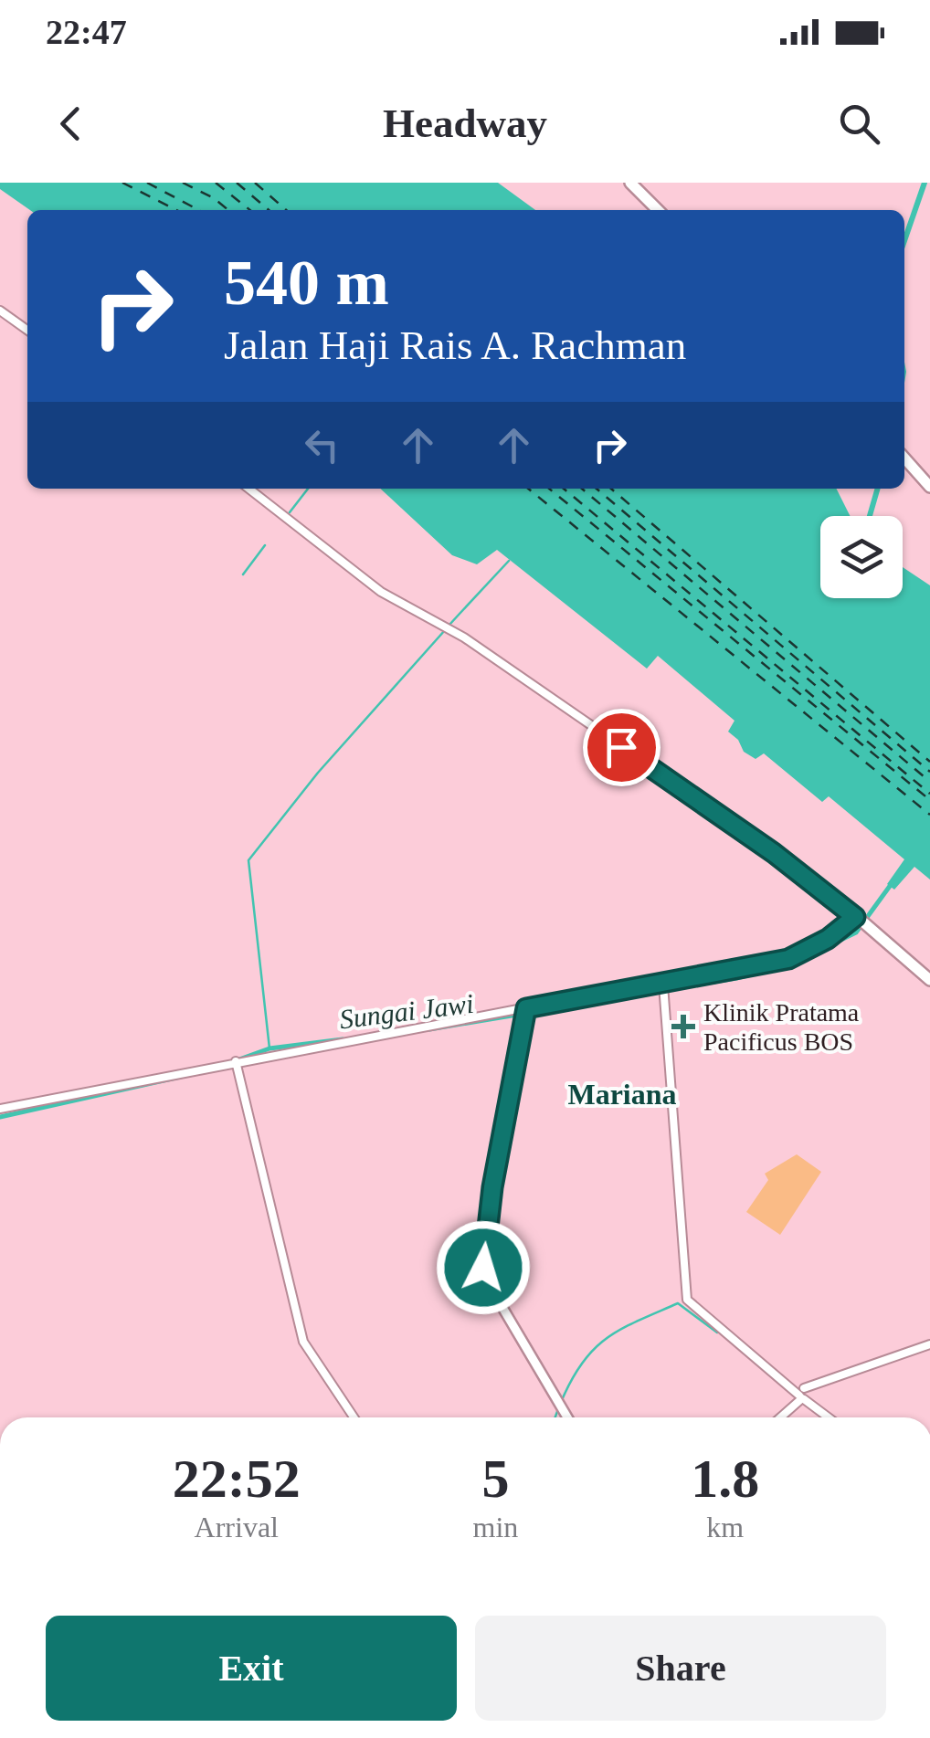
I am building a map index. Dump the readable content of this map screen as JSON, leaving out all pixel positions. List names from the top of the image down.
{
  "districts": ["Mariana"],
  "water": ["Sungai Jawi"],
  "places": {
    "health": ["Klinik Pratama Pacificus BOS"]
  },
  "page": {
    "status": "22:47",
    "header": "Headway",
    "turn": ["540 m", "Jalan Haji Rais A. Rachman"],
    "eta": [
      "22:52",
      "Arrival",
      "5",
      "min",
      "1.8",
      "km"
    ],
    "buttons": ["Exit", "Share"]
  }
}
